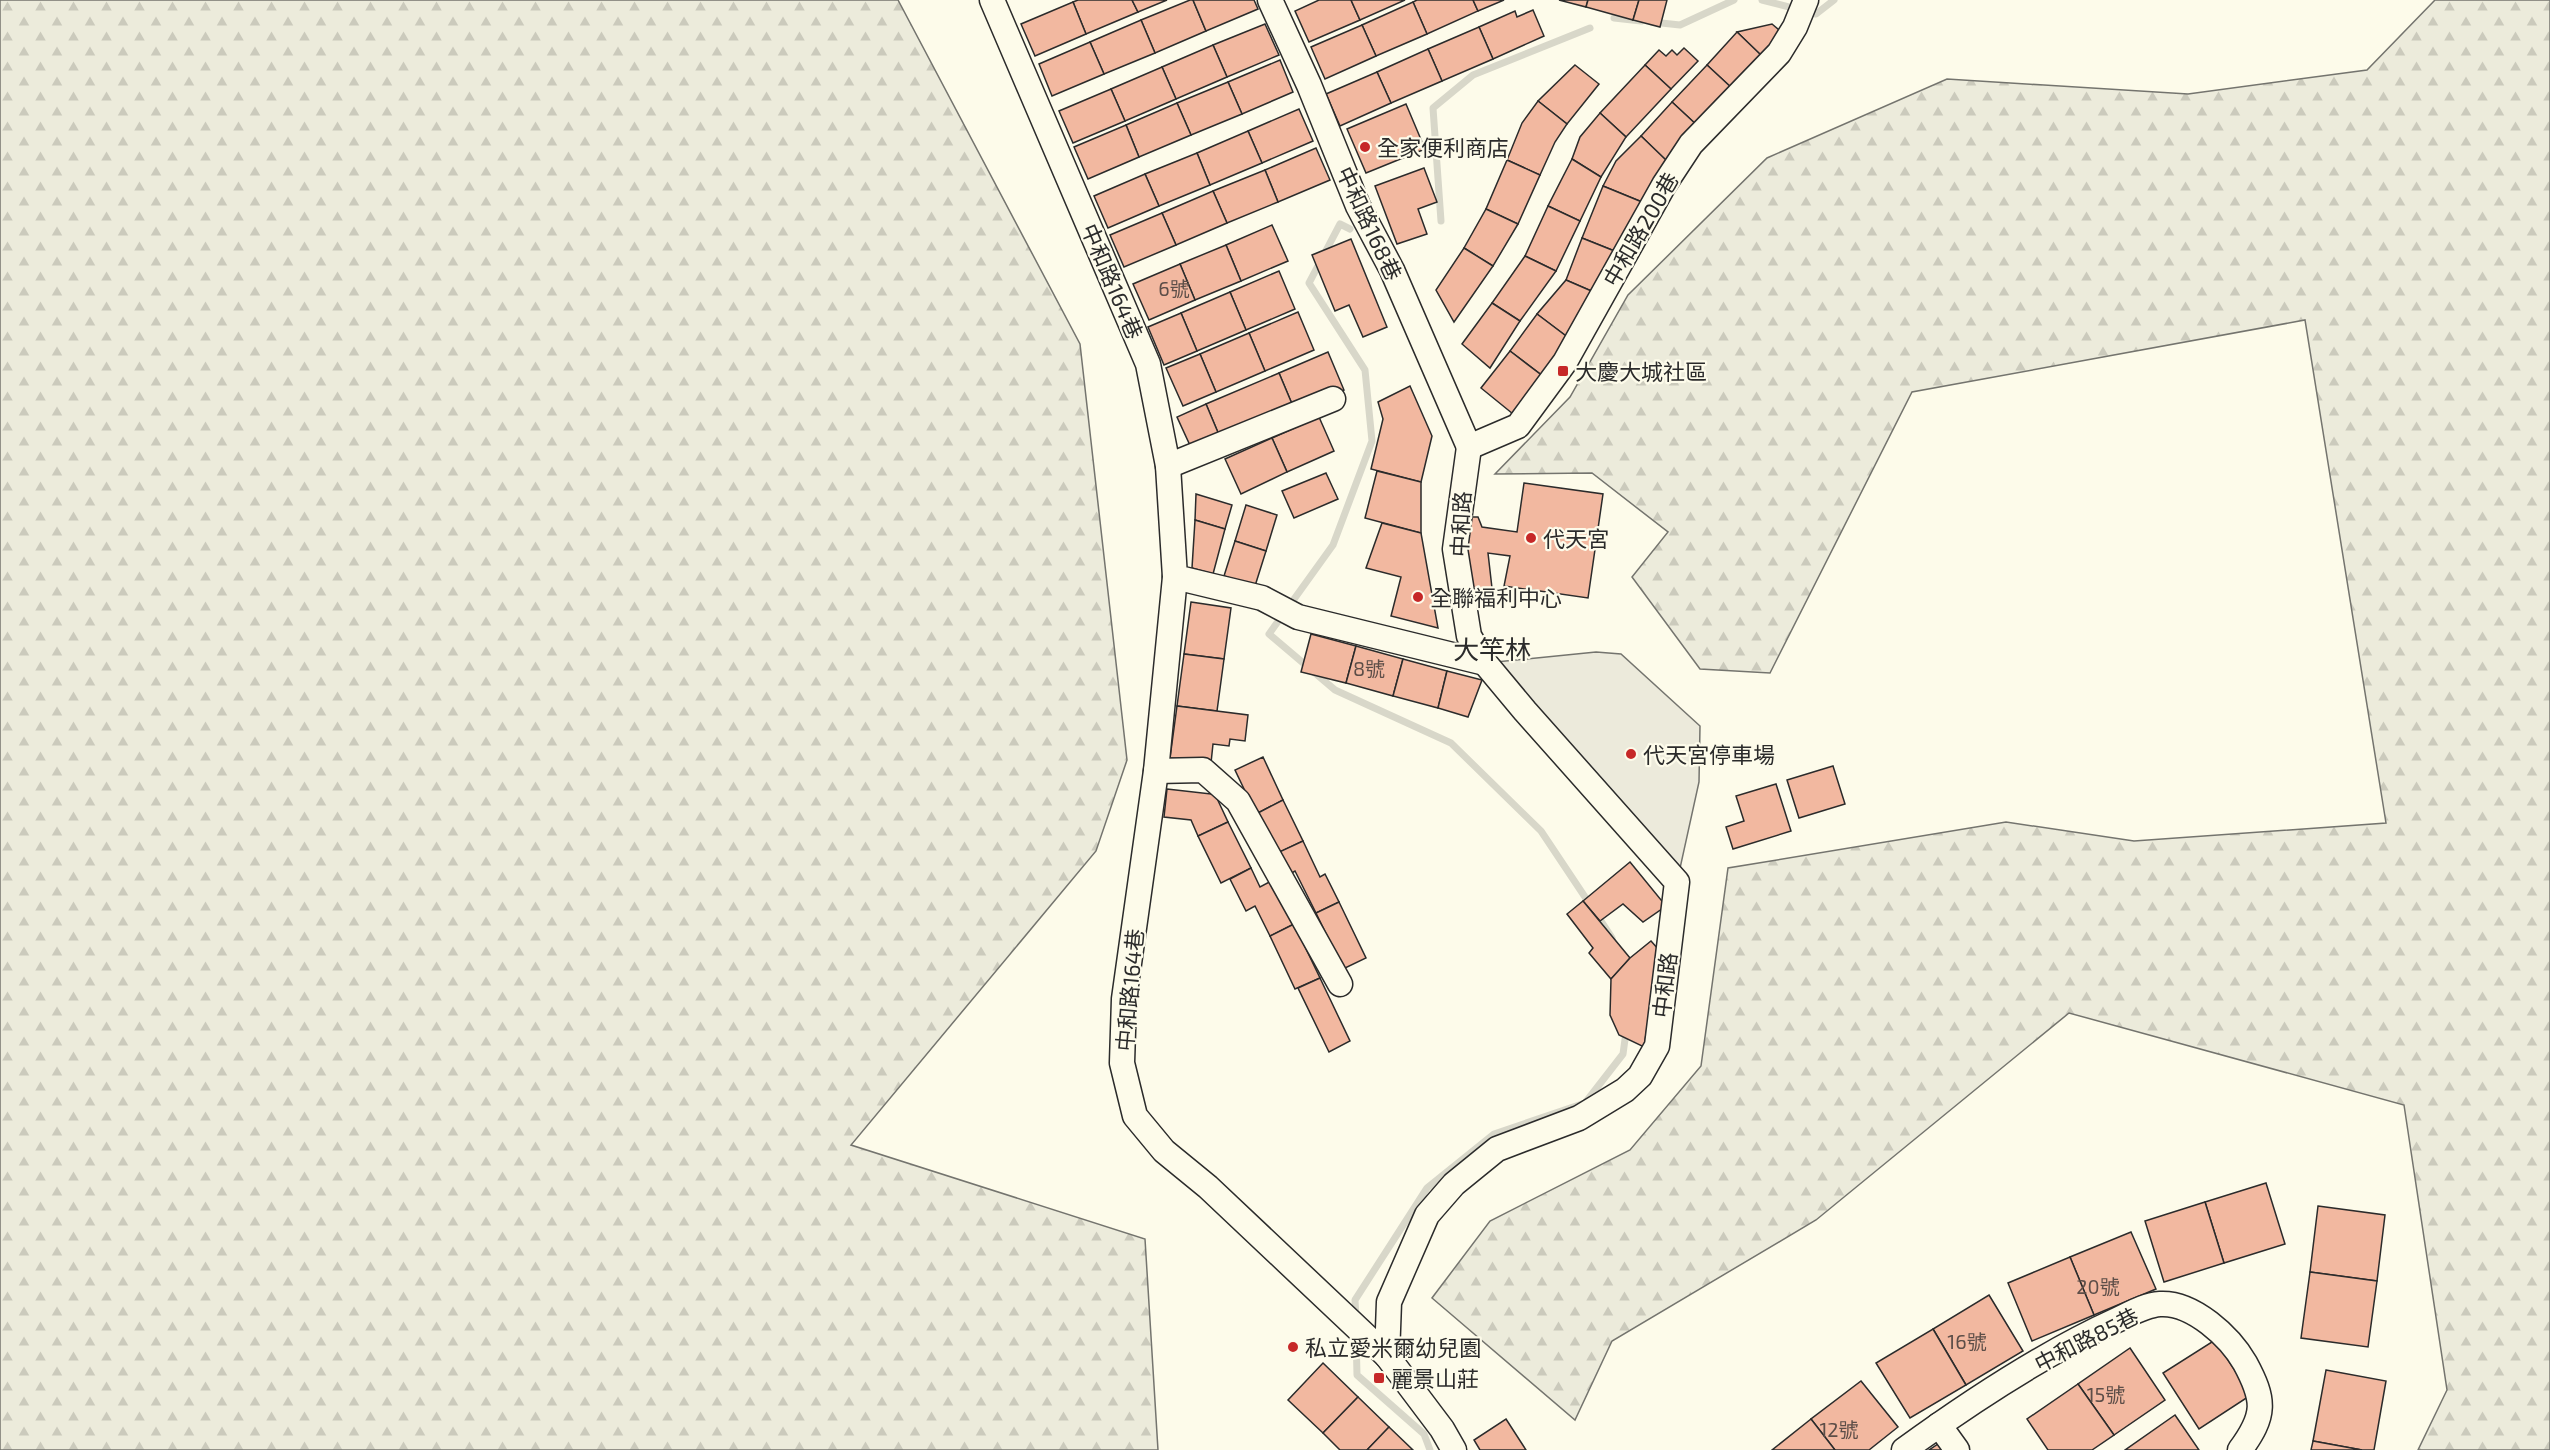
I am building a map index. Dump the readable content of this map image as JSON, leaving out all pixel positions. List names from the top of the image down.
{
  "streets": {
    "street": [
      "中和路168巷",
      "中和路200巷",
      "中和路164巷",
      "中和路",
      "中和路85巷"
    ]
  },
  "crossings": [
    ["中和路168巷", "中和路200巷"],
    ["中和路168巷", "中和路"],
    ["中和路200巷", "中和路"],
    ["中和路164巷", "中和路"]
  ],
  "districts": ["大竿林"],
  "places": {
    "other": [
      "全家便利商店",
      "代天宮",
      "全聯福利中心",
      "代天宮停車場",
      "私立愛米爾幼兒園"
    ],
    "transit": ["大慶大城社區", "麗景山莊"]
  },
  "house_numbers": [
    "6號",
    "8號",
    "20號",
    "16號",
    "15號",
    "12號"
  ]
}
